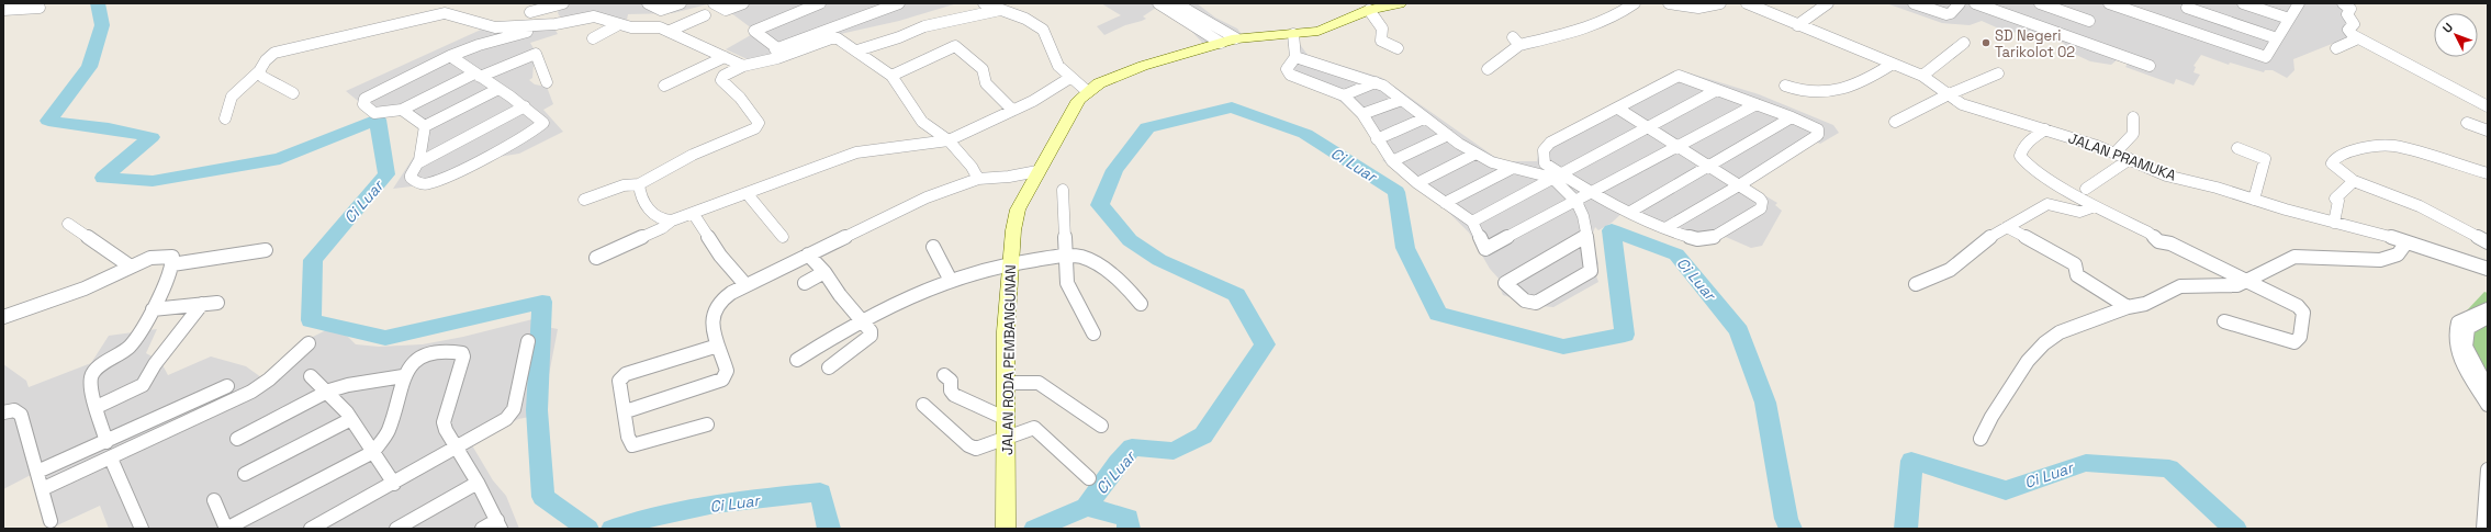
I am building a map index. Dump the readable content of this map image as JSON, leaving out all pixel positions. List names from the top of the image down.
{
  "streets": {
    "street": ["JALAN PRAMUKA", "JALAN RODA PEMBANGUNAN"]
  },
  "water": ["Ci Luar"],
  "places": ["SD Negeri Tarikolot 02"],
  "north": "top left"
}
